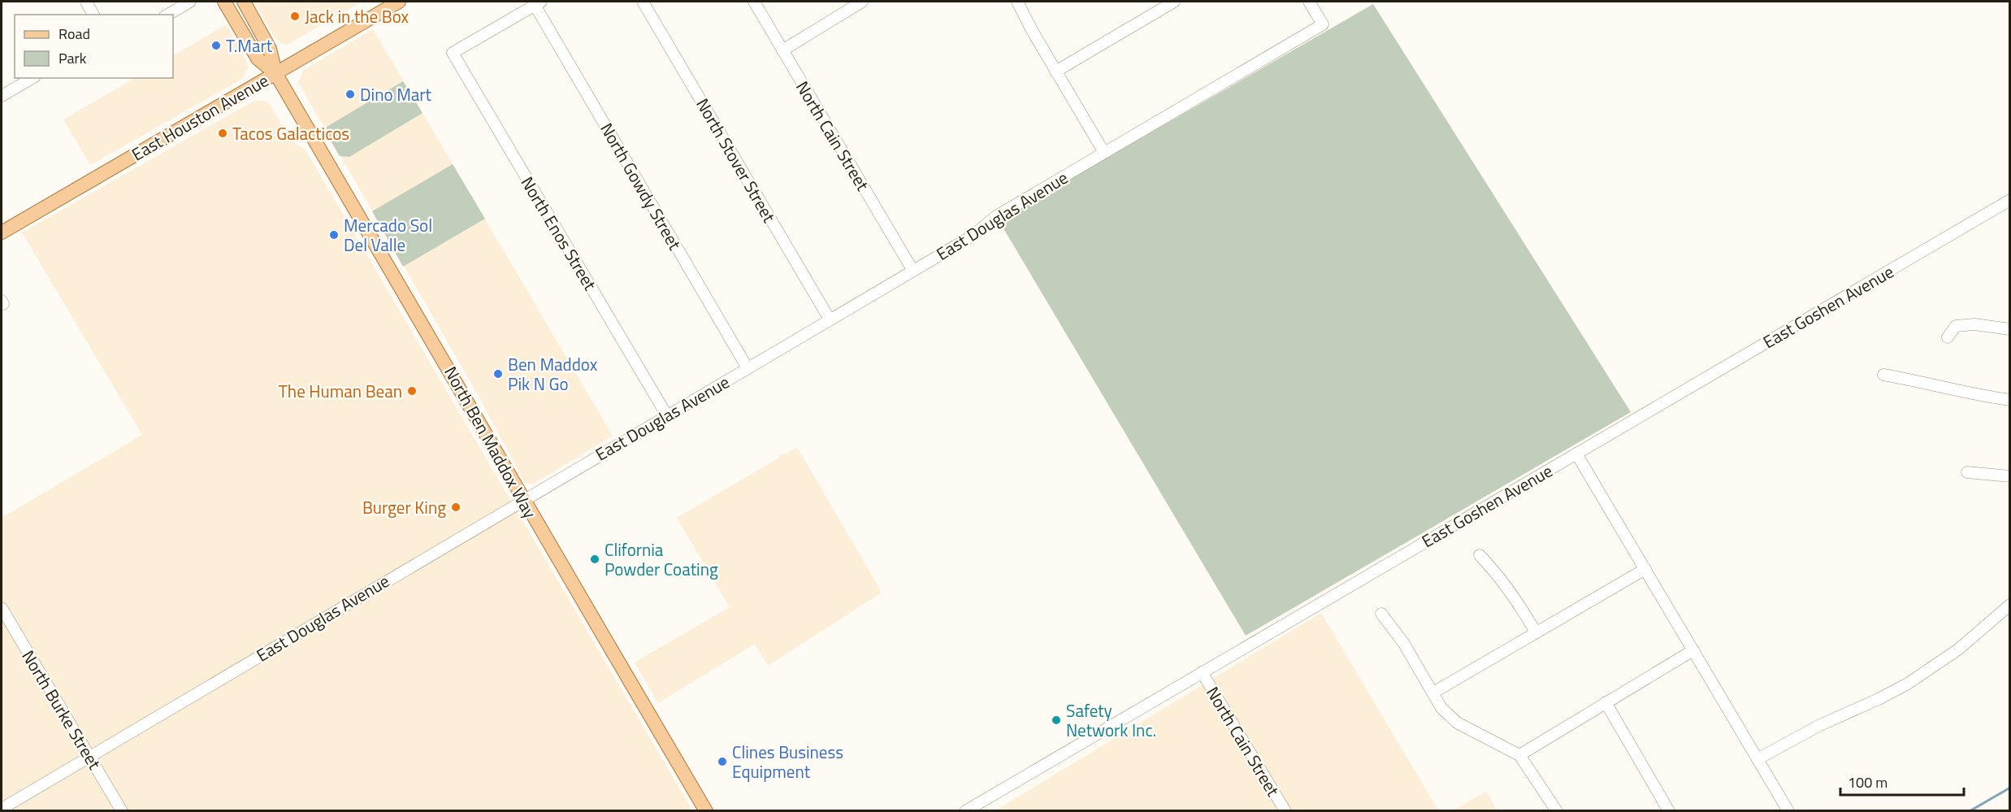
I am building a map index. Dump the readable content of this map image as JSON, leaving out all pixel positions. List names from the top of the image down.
{
  "streets": {
    "main road": ["East Houston Avenue", "North Ben Maddox Way"],
    "street": [
      "North Cain Street",
      "North Stover Street",
      "North Gowdy Street",
      "East Douglas Avenue",
      "North Enos Street",
      "East Goshen Avenue",
      "North Burke Street"
    ]
  },
  "crossings": [
    ["East Houston Avenue", "North Ben Maddox Way"],
    ["North Cain Street", "East Douglas Avenue"],
    ["North Cain Street", "East Goshen Avenue"],
    ["North Stover Street", "East Douglas Avenue"],
    ["North Gowdy Street", "East Douglas Avenue"],
    ["North Gowdy Street", "North Enos Street"],
    ["East Douglas Avenue", "North Enos Street"],
    ["East Douglas Avenue", "North Ben Maddox Way"],
    ["East Douglas Avenue", "North Burke Street"]
  ],
  "places": [
    "Jack in the Box",
    "T.Mart",
    "Dino Mart",
    "Tacos Galacticos",
    "Mercado Sol Del Valle",
    "Ben Maddox Pik N Go",
    "The Human Bean",
    "Burger King",
    "Clifornia Powder Coating",
    "Safety Network Inc.",
    "Clines Business Equipment"
  ],
  "legend": ["Road", "Park"],
  "scale_bar": "100 m"
}
